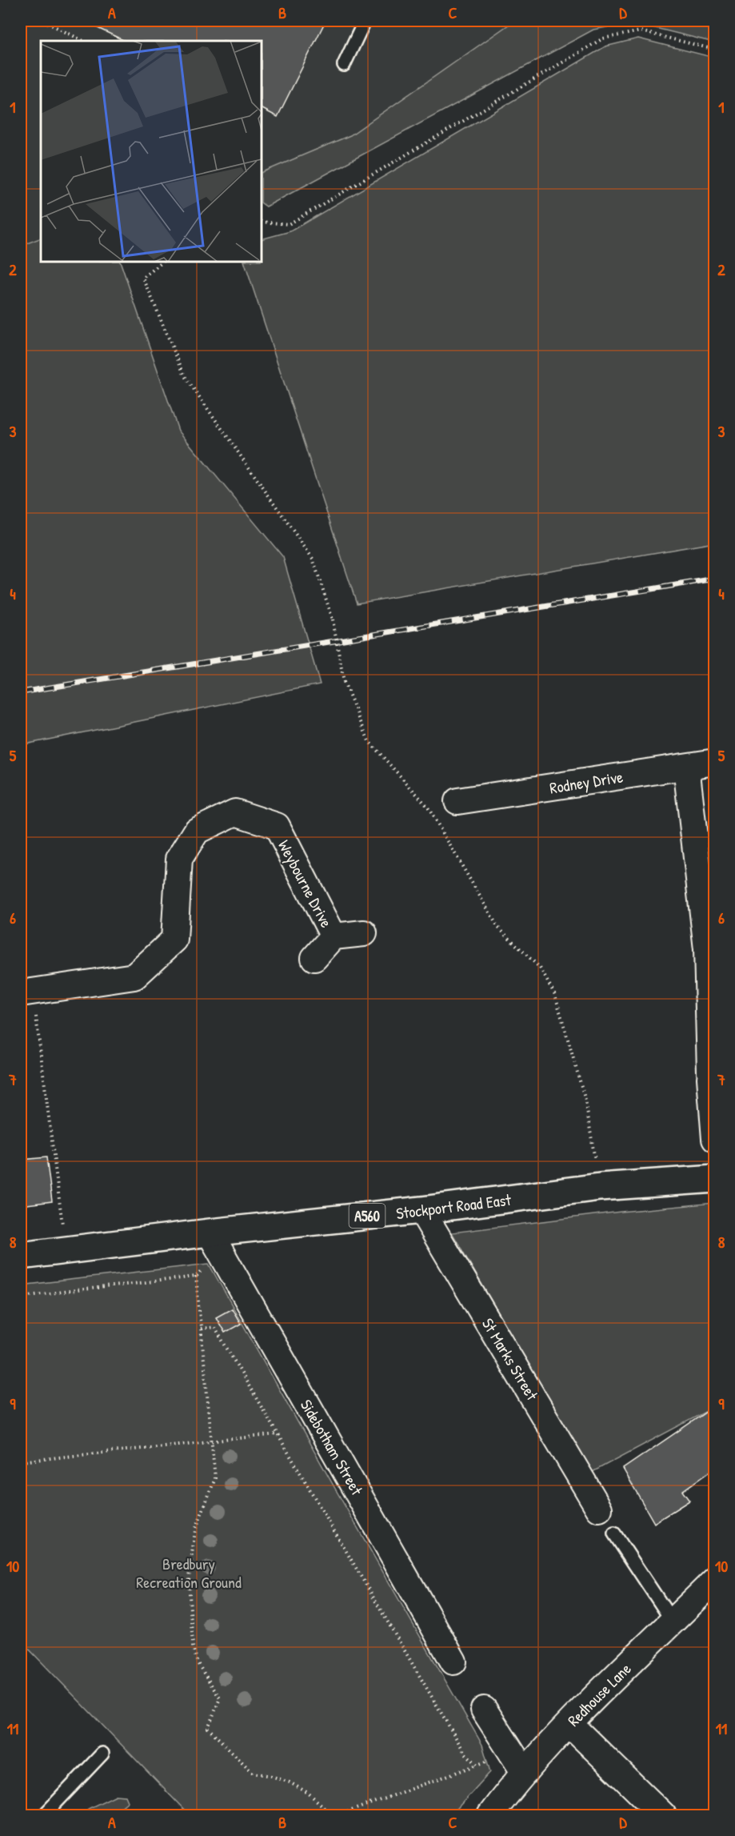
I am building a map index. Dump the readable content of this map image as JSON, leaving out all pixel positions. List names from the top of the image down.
{
  "streets": {
    "main road": ["Stockport Road East", "A560"],
    "street": [
      "Rodney Drive",
      "Weybourne Drive",
      "St Marks Street",
      "Sidebotham Street",
      "Redhouse Lane"
    ]
  },
  "crossings": [
    ["Stockport Road East", "St Marks Street"],
    ["Stockport Road East", "Sidebotham Street"]
  ],
  "parks": ["Bredbury Recreation Ground"],
  "grid": {
    "columns": [
      "A",
      "B",
      "C",
      "D"
    ],
    "rows": [
      "1",
      "2",
      "3",
      "4",
      "5",
      "6",
      "7",
      "8",
      "9",
      "10",
      "11"
    ]
  }
}
